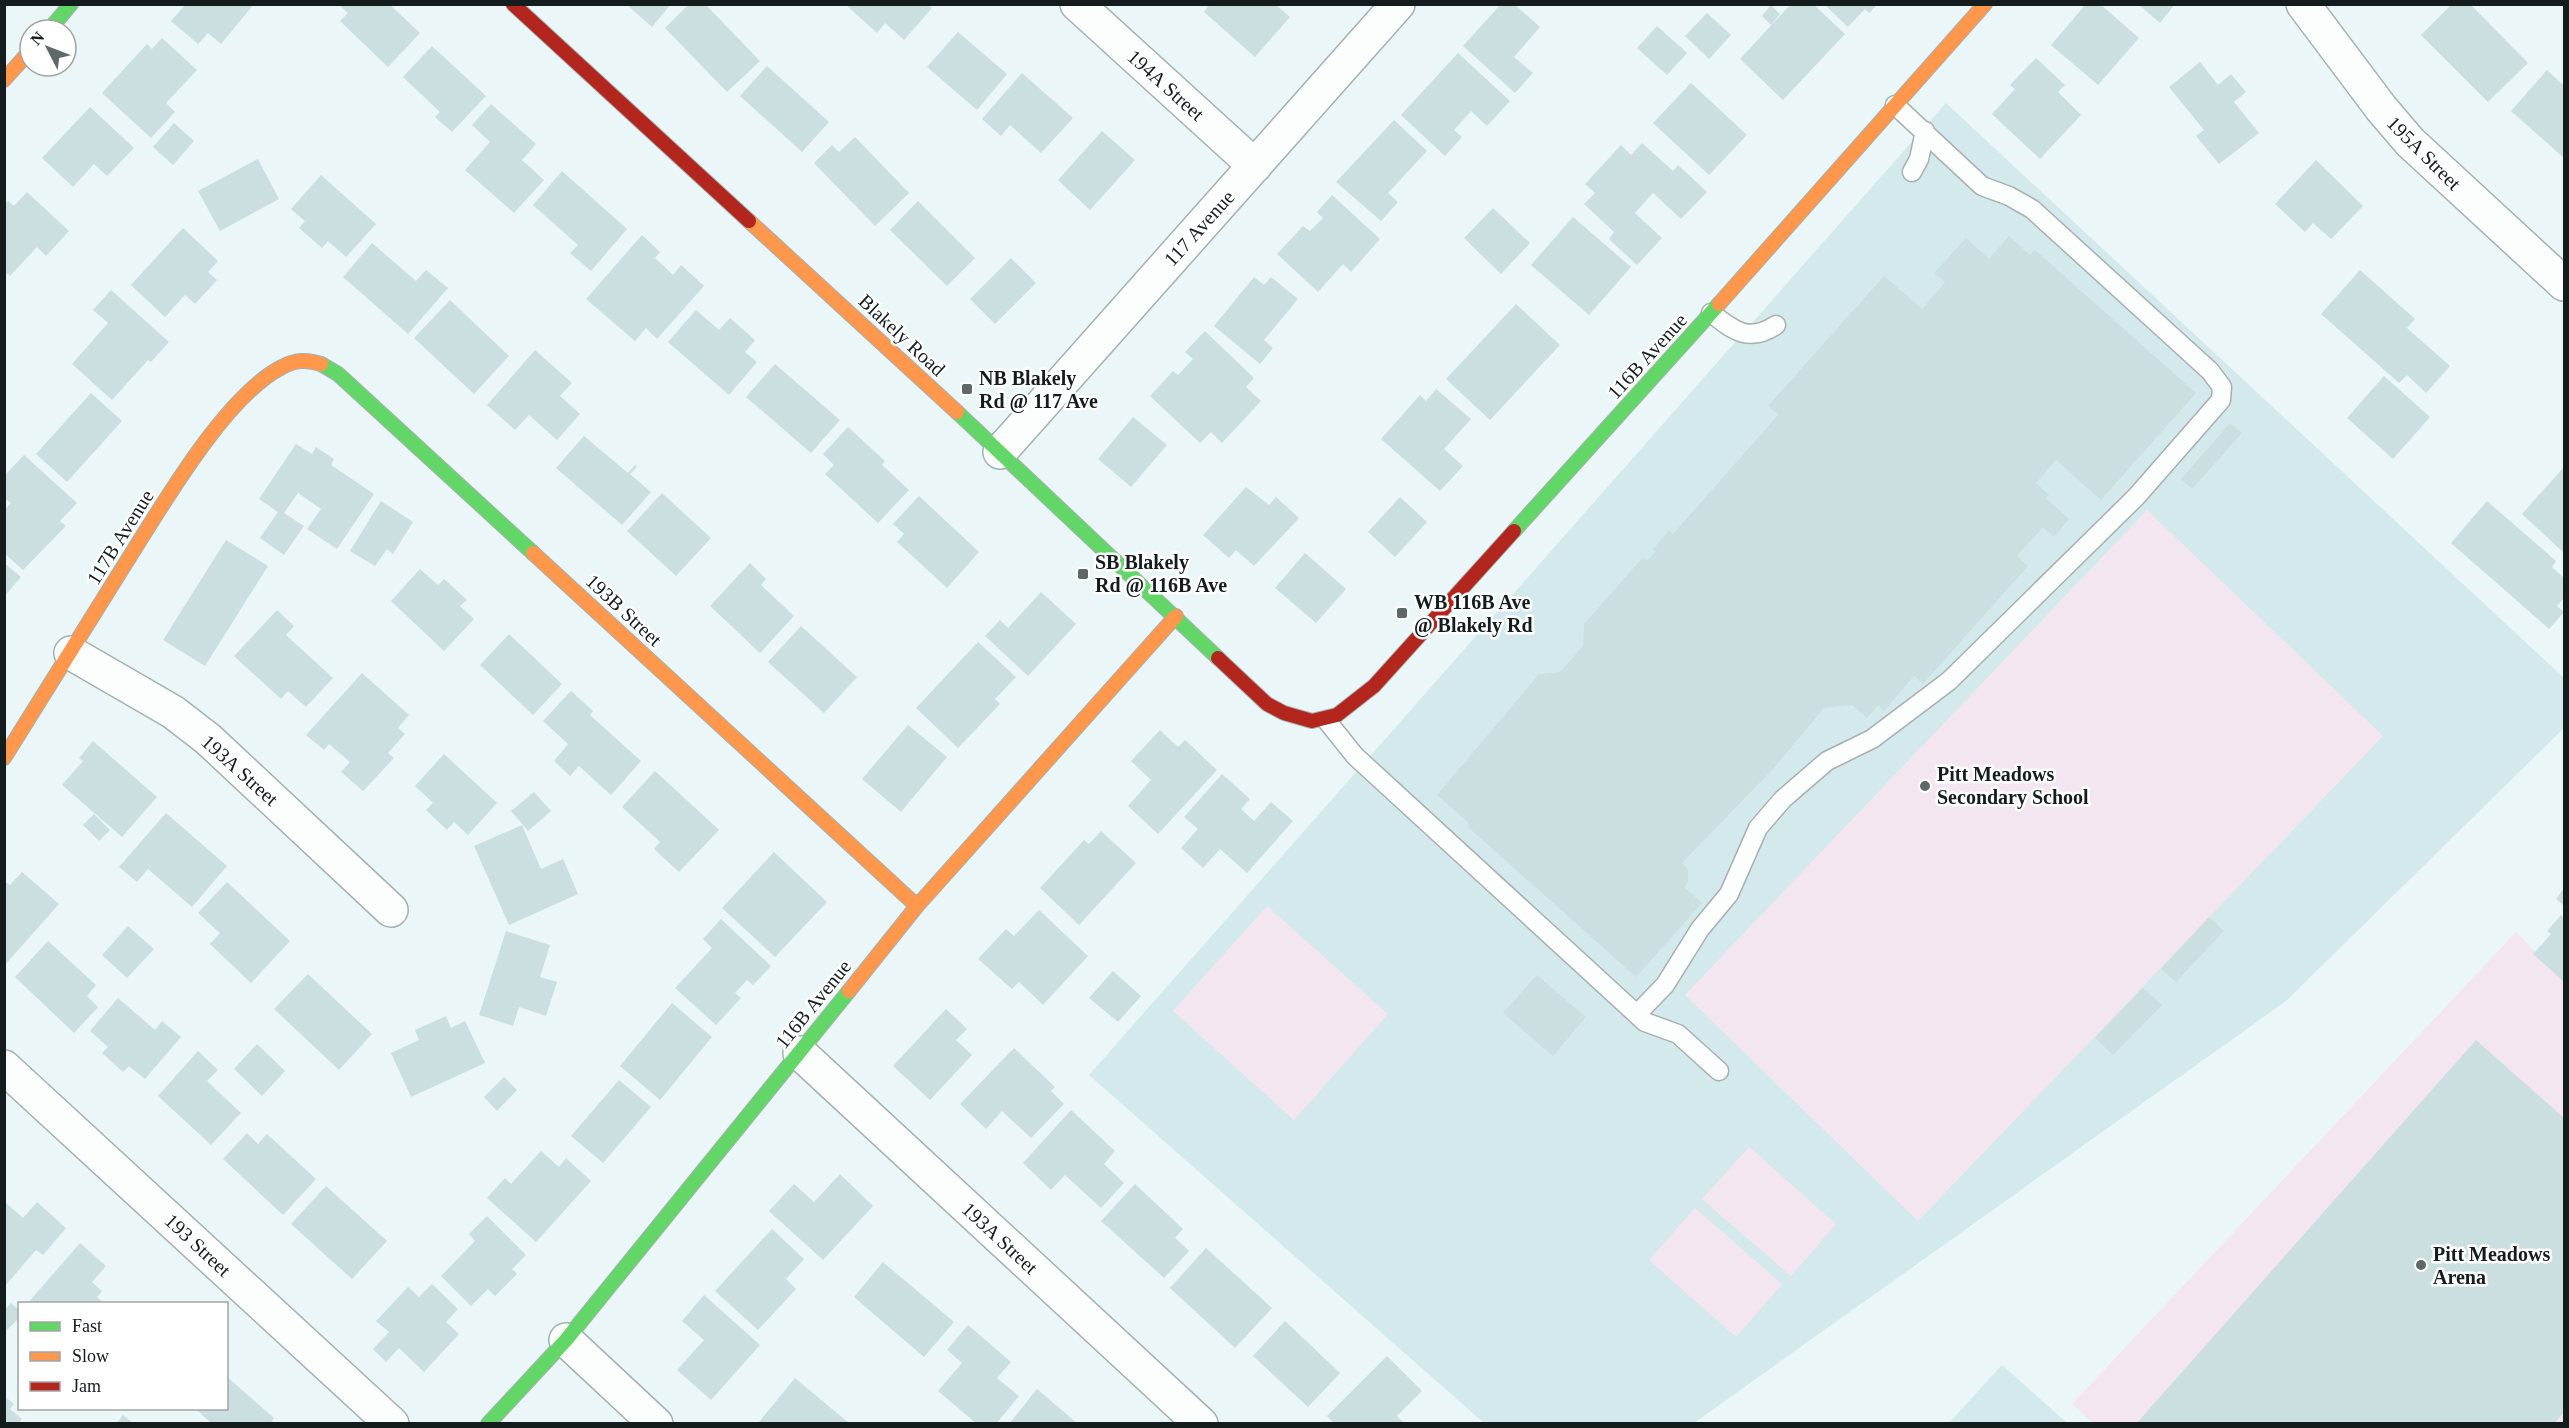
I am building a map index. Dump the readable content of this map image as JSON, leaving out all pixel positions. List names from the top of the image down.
{
  "streets": {
    "street": [
      "194A Street",
      "195A Street",
      "117 Avenue",
      "Blakely Road",
      "116B Avenue",
      "117B Avenue",
      "193B Street",
      "193A Street",
      "193 Street"
    ]
  },
  "crossings": [
    ["194A Street", "117 Avenue"],
    ["117 Avenue", "Blakely Road"],
    ["Blakely Road", "116B Avenue"],
    ["116B Avenue", "193B Street"],
    ["116B Avenue", "193A Street"],
    ["117B Avenue", "193B Street"],
    ["117B Avenue", "193A Street"]
  ],
  "places": {
    "transit": ["NB Blakely Rd @ 117 Ave", "SB Blakely Rd @ 116B Ave", "WB 116B Ave @ Blakely Rd"],
    "other": ["Pitt Meadows Secondary School", "Pitt Meadows Arena"]
  },
  "legend": ["Fast", "Slow", "Jam"],
  "north": "top left"
}
